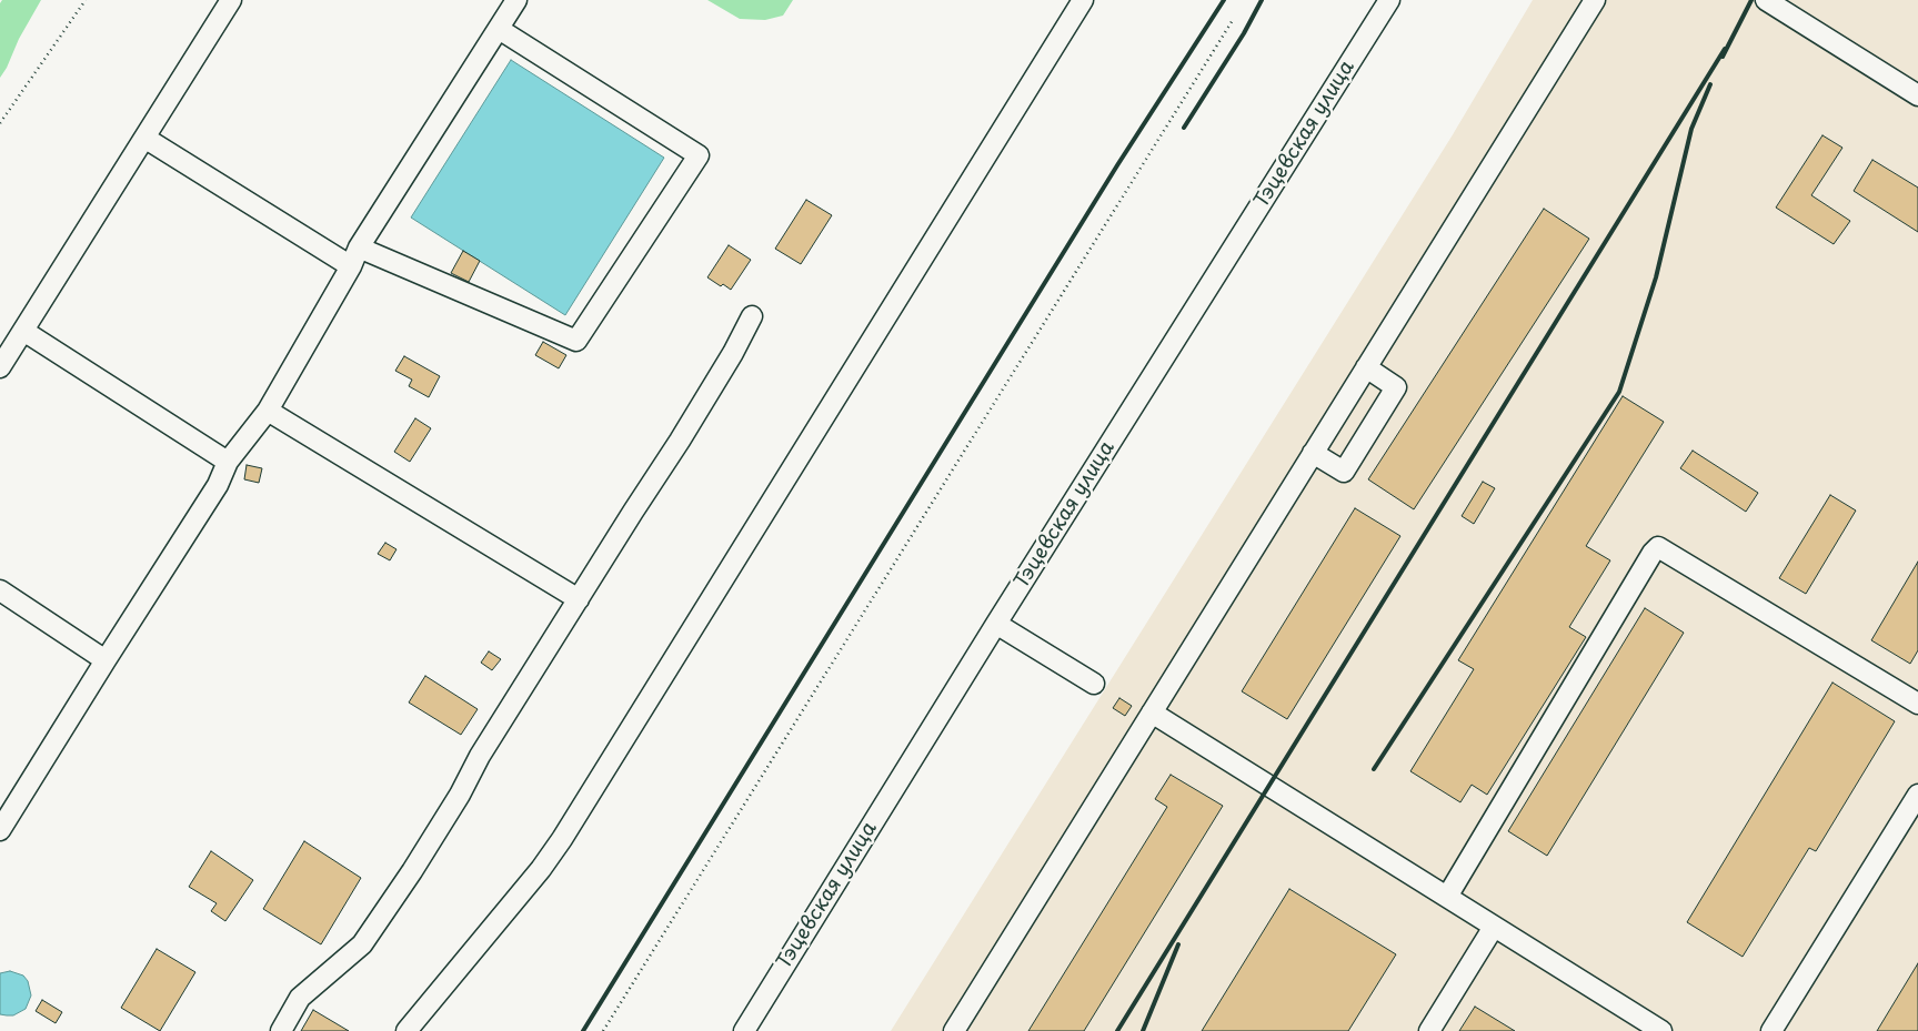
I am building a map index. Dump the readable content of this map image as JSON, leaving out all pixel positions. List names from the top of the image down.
{
  "streets": {
    "street": ["Тэцевская улица"]
  }
}
